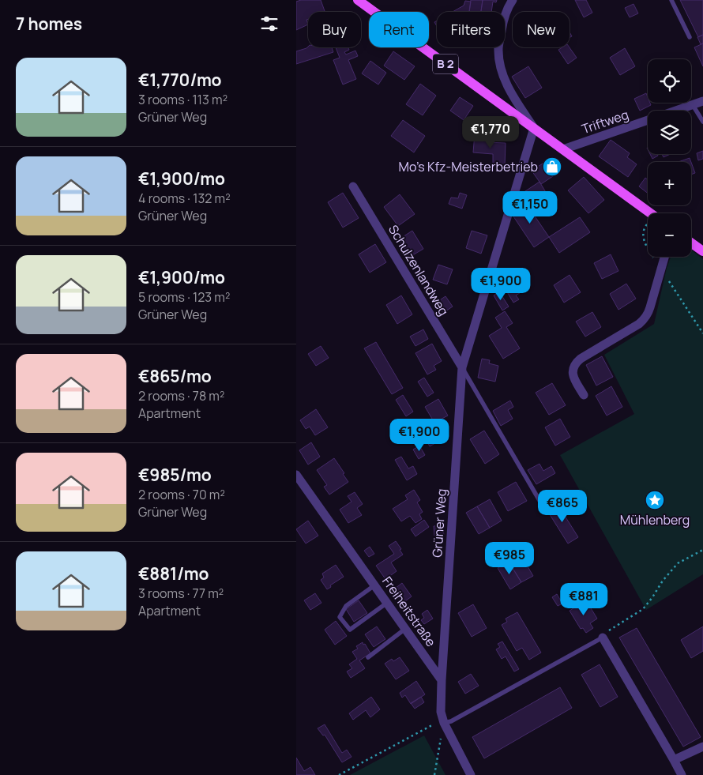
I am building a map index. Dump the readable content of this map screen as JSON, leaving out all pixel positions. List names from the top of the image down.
{
  "streets": {
    "main road": ["B 2"],
    "street": [
      "Triftweg",
      "Schulzenlandweg",
      "Grüner Weg",
      "Freiheitstraße"
    ]
  },
  "crossings": [
    ["B 2", "Triftweg"],
    ["B 2", "Grüner Weg"],
    ["Schulzenlandweg", "Grüner Weg"],
    ["Grüner Weg", "Freiheitstraße"]
  ],
  "places": {
    "shop": ["Mo's Kfz-Meisterbetrieb"],
    "place": ["Mühlenberg"]
  },
  "page": {
    "heading": "7 homes",
    "chip": [
      "Buy",
      "Rent",
      "Filters",
      "New"
    ],
    "list": [
      {
        "name": "€1,770/mo",
        "note": "3 rooms · 113 m² · Grüner Weg"
      },
      {
        "name": "€1,900/mo",
        "note": "4 rooms · 132 m² · Grüner Weg"
      },
      {
        "name": "€1,900/mo",
        "note": "5 rooms · 123 m² · Grüner Weg"
      },
      {
        "name": "€865/mo",
        "note": "2 rooms · 78 m² · Apartment"
      },
      {
        "name": "€985/mo",
        "note": "2 rooms · 70 m² · Grüner Weg"
      },
      {
        "name": "€881/mo",
        "note": "3 rooms · 77 m² · Apartment"
      }
    ],
    "map_buttons": ["+", "−"],
    "price": [
      "€1,770",
      "€1,150",
      "€1,900",
      "€1,900",
      "€865",
      "€985",
      "€881"
    ]
  }
}
